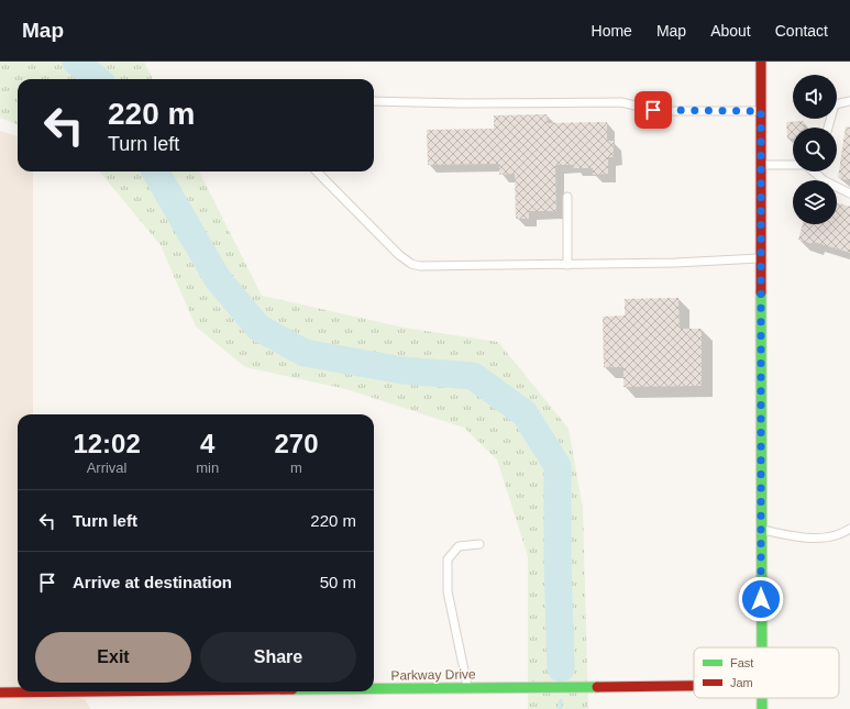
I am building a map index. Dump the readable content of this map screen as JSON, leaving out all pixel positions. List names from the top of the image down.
{
  "streets": {
    "street": ["Parkway Drive"]
  },
  "legend": ["Fast", "Jam"],
  "page": {
    "header": "Map",
    "nav": [
      "Home",
      "Map",
      "About",
      "Contact"
    ],
    "turn": ["220 m", "Turn left"],
    "eta": [
      "12:02",
      "Arrival",
      "4",
      "min",
      "270",
      "m"
    ],
    "list": [
      {
        "name": "Turn left",
        "value": "220 m"
      },
      {
        "name": "Arrive at destination",
        "value": "50 m"
      }
    ],
    "buttons": ["Exit", "Share"]
  }
}
